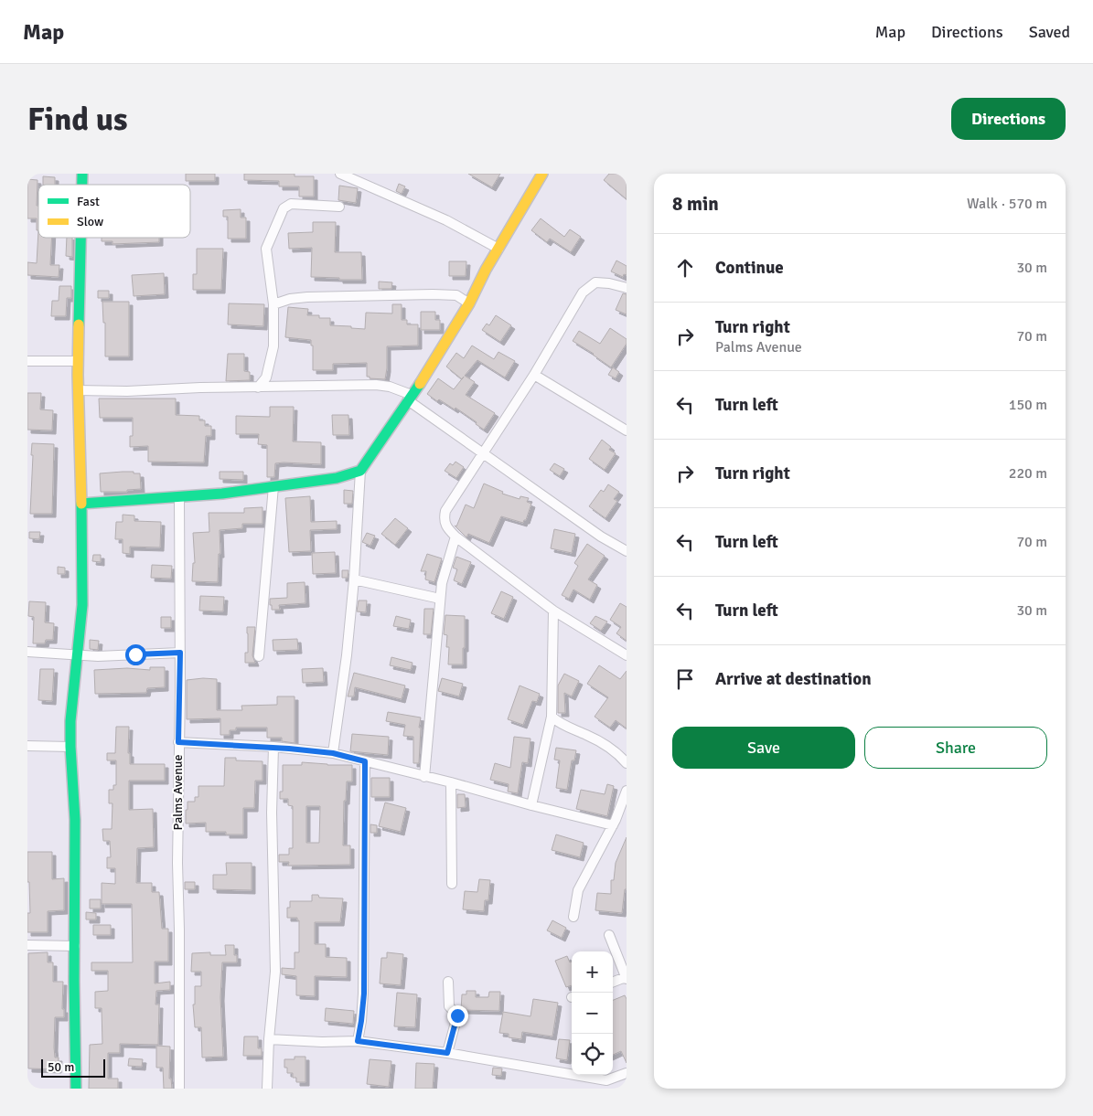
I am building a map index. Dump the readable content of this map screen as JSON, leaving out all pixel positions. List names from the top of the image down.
{
  "streets": {
    "street": ["Palms Avenue"]
  },
  "legend": ["Fast", "Slow"],
  "scale_bar": "50 m",
  "page": {
    "header": "Map",
    "nav": ["Map", "Directions", "Saved"],
    "buttons": [
      "Directions",
      ["Save", "Share"]
    ],
    "title": "Find us",
    "heading": ["8 min", "Walk · 570 m"],
    "list": [
      ["Continue", "30 m"],
      ["Turn right", "Palms Avenue", "70 m"],
      ["Turn left", "150 m"],
      ["Turn right", "220 m"],
      ["Turn left", "70 m"],
      ["Turn left", "30 m"],
      "Arrive at destination"
    ],
    "map_buttons": ["+", "−"],
    "scale": "50 m"
  }
}
